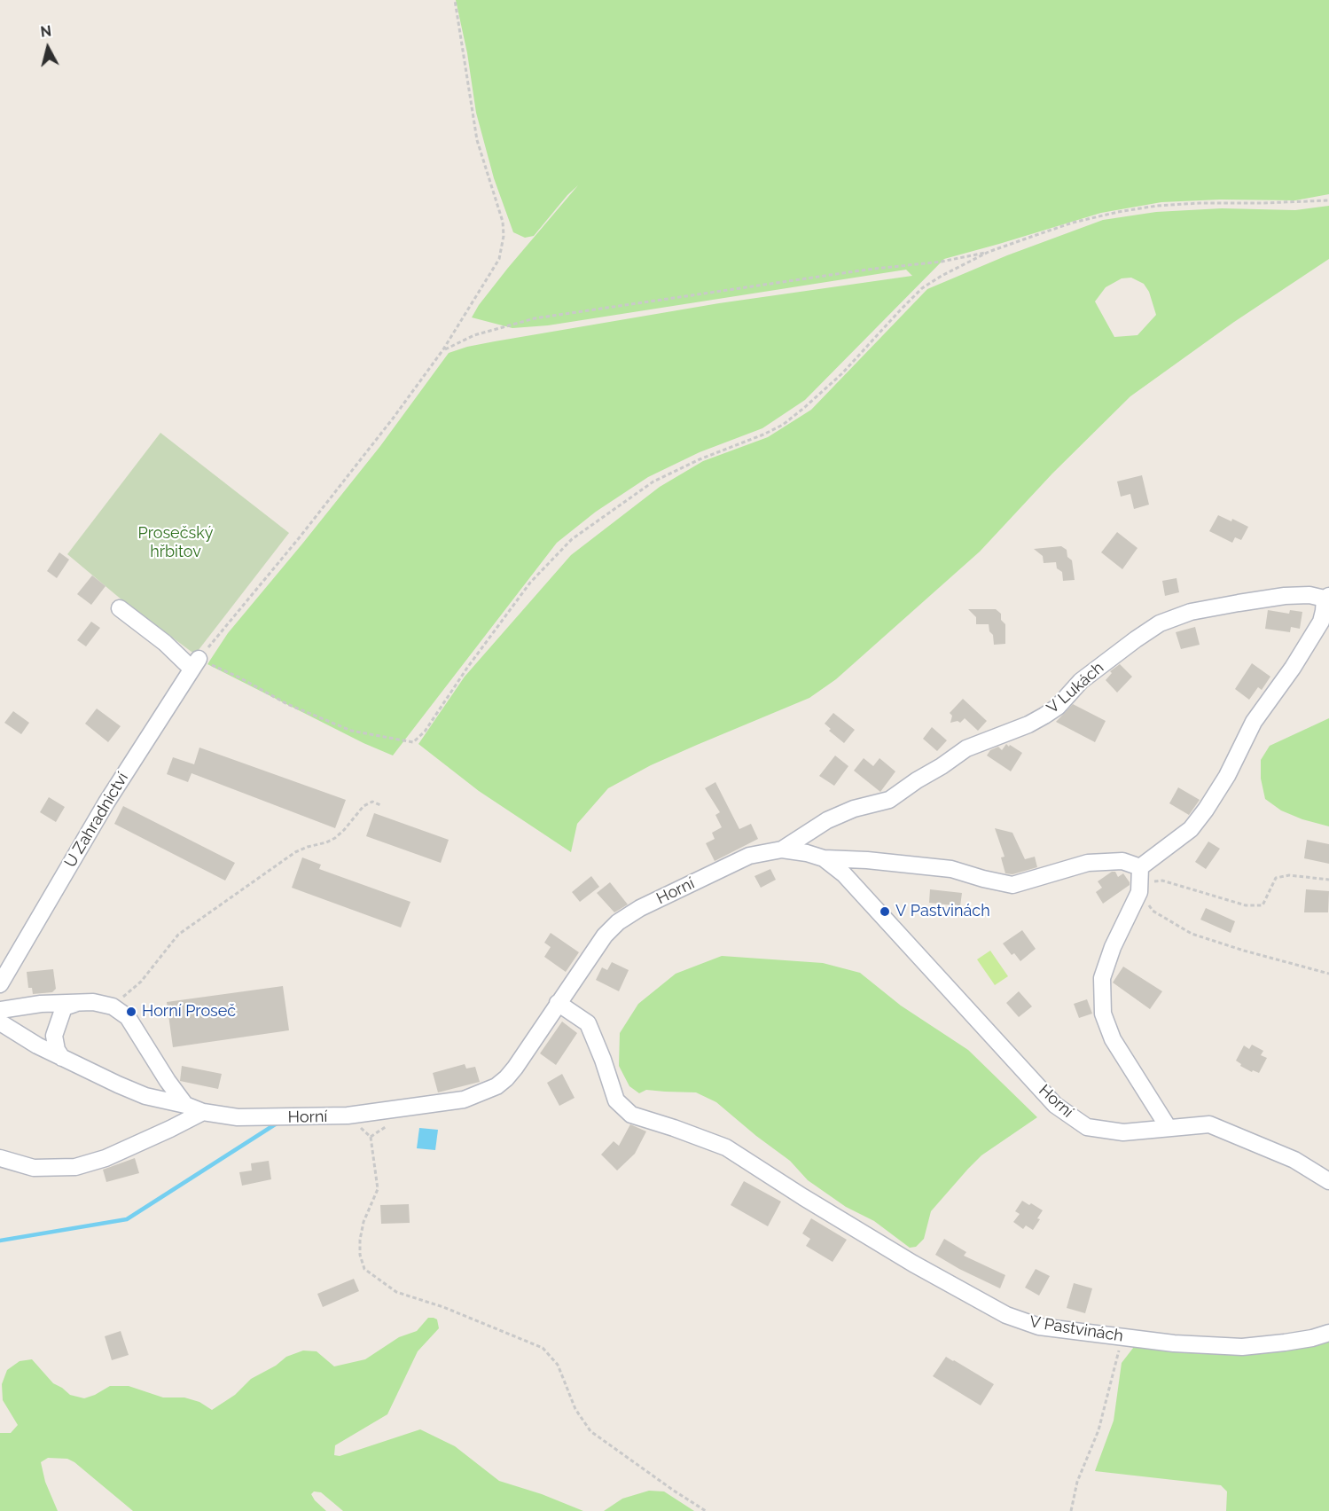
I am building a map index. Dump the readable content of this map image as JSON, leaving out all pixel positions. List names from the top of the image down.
{
  "streets": {
    "street": [
      "V Lukách",
      "U Zahradnictví",
      "Horní",
      "V Pastvinách"
    ]
  },
  "crossings": [
    ["V Lukách", "Horní"],
    ["Horní", "V Pastvinách"]
  ],
  "parks": ["Prosečský hřbitov"],
  "places": ["V Pastvinách", "Horní Proseč"],
  "north": "top"
}
